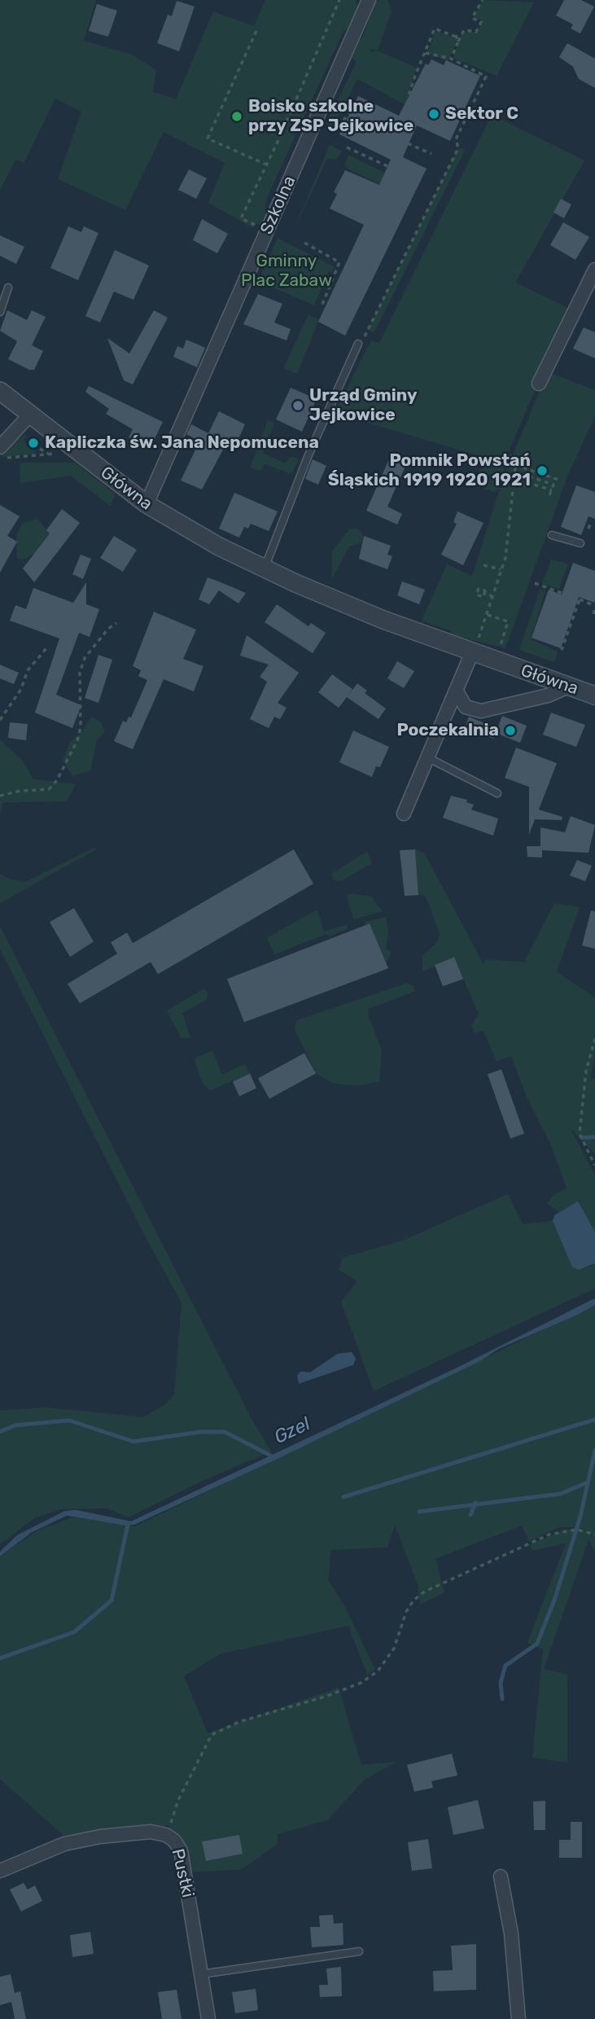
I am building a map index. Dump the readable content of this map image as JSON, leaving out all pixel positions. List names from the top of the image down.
{
  "streets": {
    "street": ["Szkolna", "Główna", "Pustki"]
  },
  "crossings": [
    ["Szkolna", "Główna"]
  ],
  "water": ["Gzel"],
  "parks": ["Gminny Plac Zabaw"],
  "places": [
    "Sektor C",
    "Boisko szkolne przy ZSP Jejkowice",
    "Urząd Gminy Jejkowice",
    "Kapliczka św. Jana Nepomucena",
    "Pomnik Powstań Śląskich 1919 1920 1921",
    "Poczekalnia"
  ]
}
